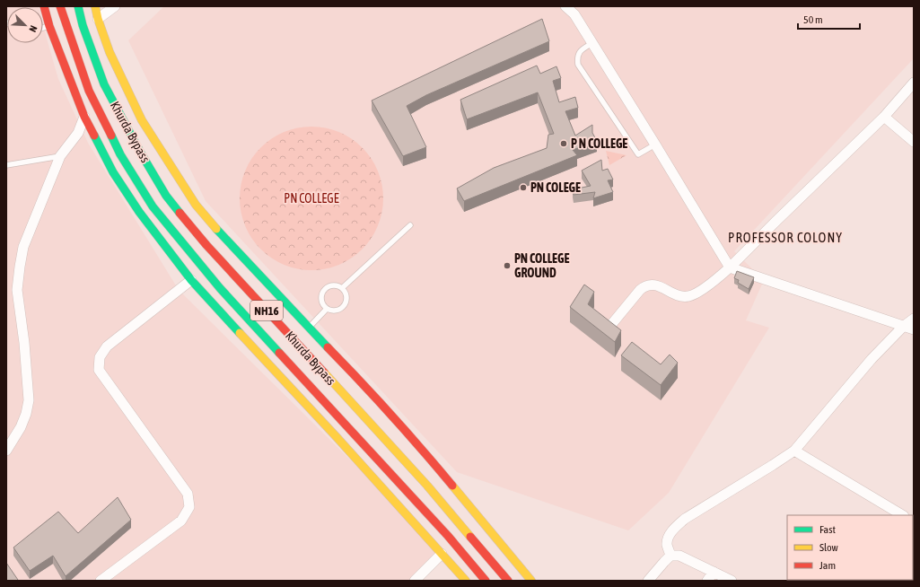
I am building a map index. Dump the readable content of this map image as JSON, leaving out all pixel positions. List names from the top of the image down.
{
  "streets": {
    "main road": ["Khurda Bypass", "NH16"]
  },
  "districts": ["PROFESSOR COLONY"],
  "parks": ["PN COLLEGE"],
  "places": ["P N COLLEGE", "PN COLEGE", "PN COLLEGE GROUND"],
  "legend": ["Fast", "Slow", "Jam"],
  "scale_bar": "50 m",
  "north": "bottom right"
}
